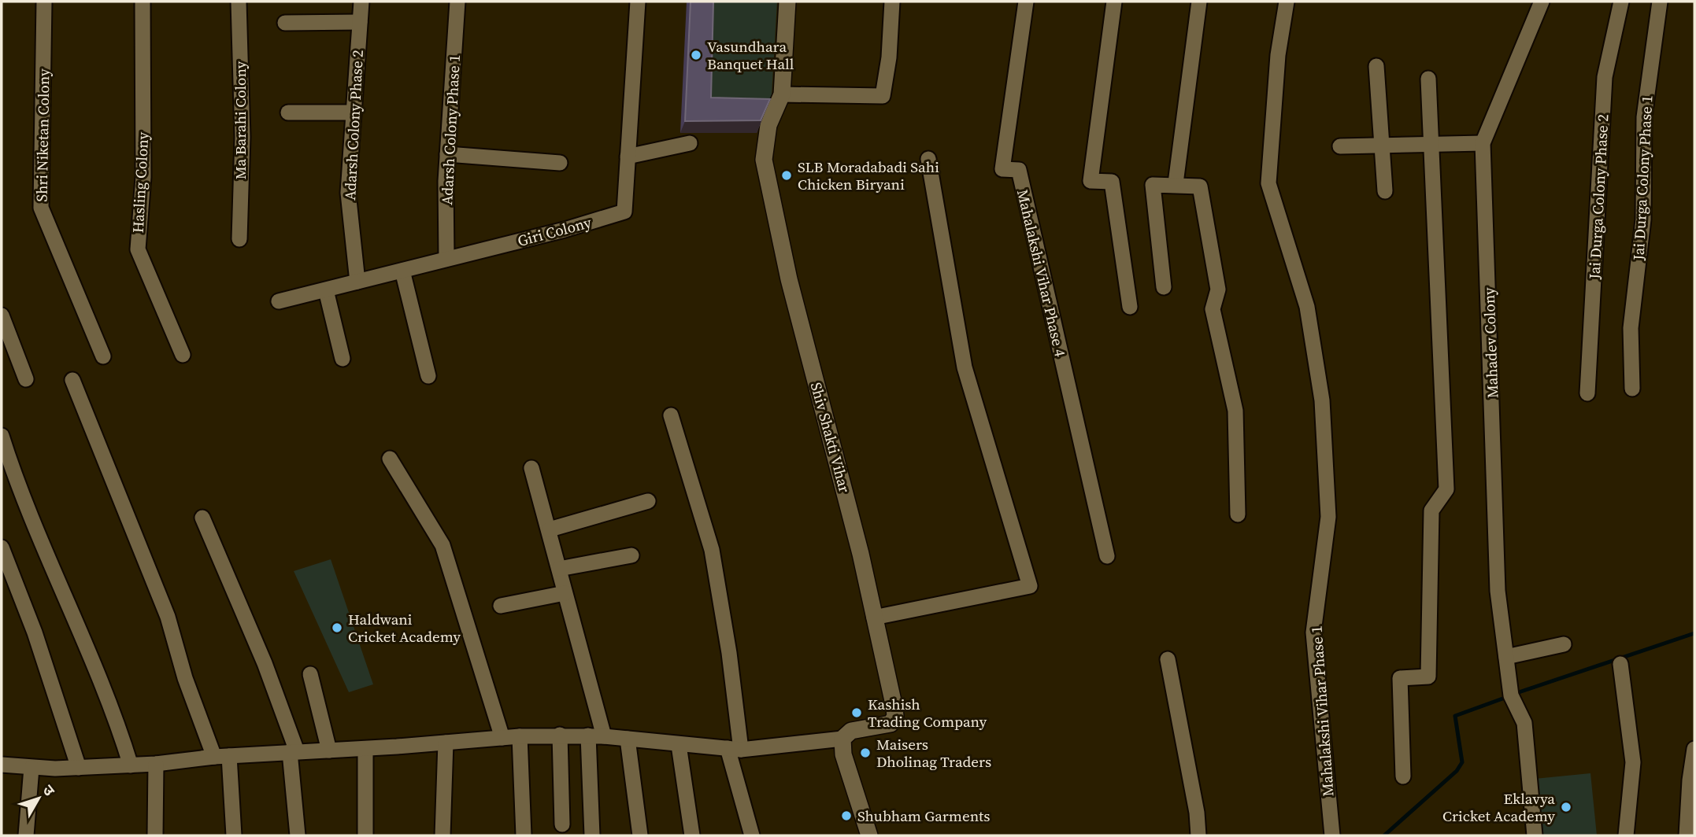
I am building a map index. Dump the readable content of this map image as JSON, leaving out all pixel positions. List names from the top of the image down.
{
  "streets": {
    "street": [
      "Ma Barahi Colony",
      "Adarsh Colony Phase 2",
      "Adarsh Colony Phase 1",
      "Shri Niketan Colony",
      "Jai Durga Colony Phase 1",
      "Hasling Colony",
      "Jai Durga Colony Phase 2",
      "Giri Colony",
      "Mahalakshi Vihar Phase 4",
      "Mahadev Colony",
      "Shiv Shakti Vihar",
      "Mahalakshi Vihar Phase 1"
    ]
  },
  "crossings": [
    ["Adarsh Colony Phase 2", "Giri Colony"],
    ["Adarsh Colony Phase 1", "Giri Colony"]
  ],
  "places": [
    "Vasundhara Banquet Hall",
    "SLB Moradabadi Sahi Chicken Biryani",
    "Haldwani Cricket Academy",
    "Kashish Trading Company",
    "Maisers Dholinag Traders",
    "Eklavya Cricket Academy",
    "Shubham Garments"
  ],
  "north": "top right"
}
